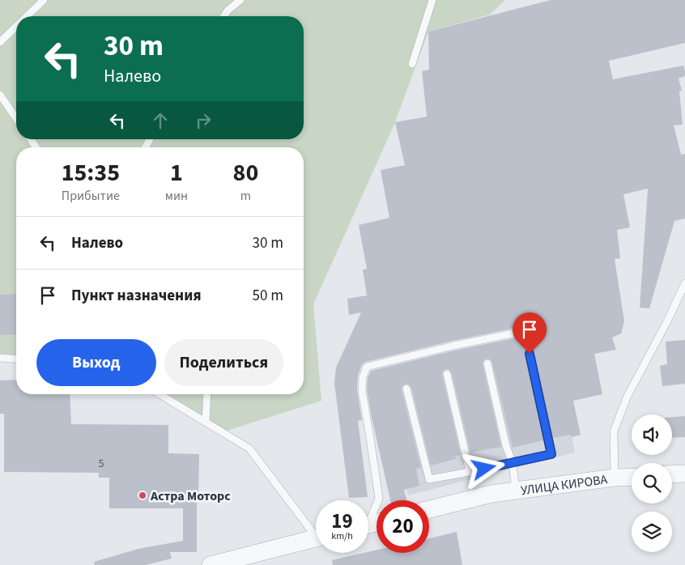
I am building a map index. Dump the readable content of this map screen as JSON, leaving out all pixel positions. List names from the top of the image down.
{
  "streets": {
    "street": ["УЛИЦА КИРОВА"]
  },
  "places": ["Астра Моторс"],
  "house_numbers": ["5"],
  "page": {
    "turn": ["30 m", "Налево"],
    "eta": [
      "15:35",
      "Прибытие",
      "1",
      "мин",
      "80",
      "m"
    ],
    "list": [
      {
        "name": "Налево",
        "value": "30 m"
      },
      {
        "name": "Пункт назначения",
        "value": "50 m"
      }
    ],
    "buttons": ["Выход", "Поделиться"],
    "speed": "19 km/h",
    "limit": "20"
  }
}
